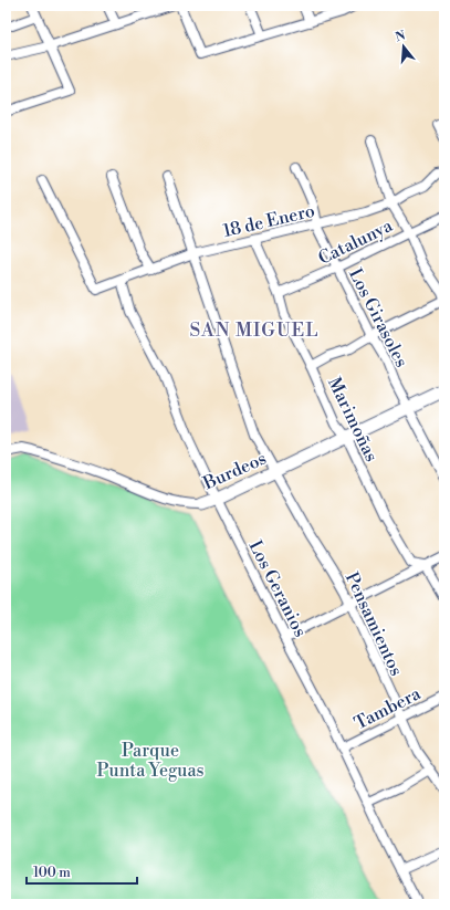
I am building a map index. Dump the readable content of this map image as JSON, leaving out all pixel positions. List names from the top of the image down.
{
  "streets": {
    "street": [
      "18 de Enero",
      "Catalunya",
      "Los Girasoles",
      "Marimoñas",
      "Burdeos",
      "Los Geranios",
      "Pensamientos",
      "Tambera"
    ]
  },
  "crossings": [
    ["18 de Enero", "Los Girasoles"],
    ["18 de Enero", "Marimoñas"],
    ["18 de Enero", "Los Geranios"],
    ["18 de Enero", "Pensamientos"],
    ["Catalunya", "Los Girasoles"],
    ["Catalunya", "Marimoñas"],
    ["Los Girasoles", "Burdeos"],
    ["Marimoñas", "Burdeos"],
    ["Burdeos", "Los Geranios"],
    ["Burdeos", "Pensamientos"],
    ["Los Geranios", "Tambera"],
    ["Pensamientos", "Tambera"]
  ],
  "districts": ["SAN MIGUEL"],
  "parks": ["Parque Punta Yeguas"],
  "scale_bar": "100 m",
  "north": "top"
}
